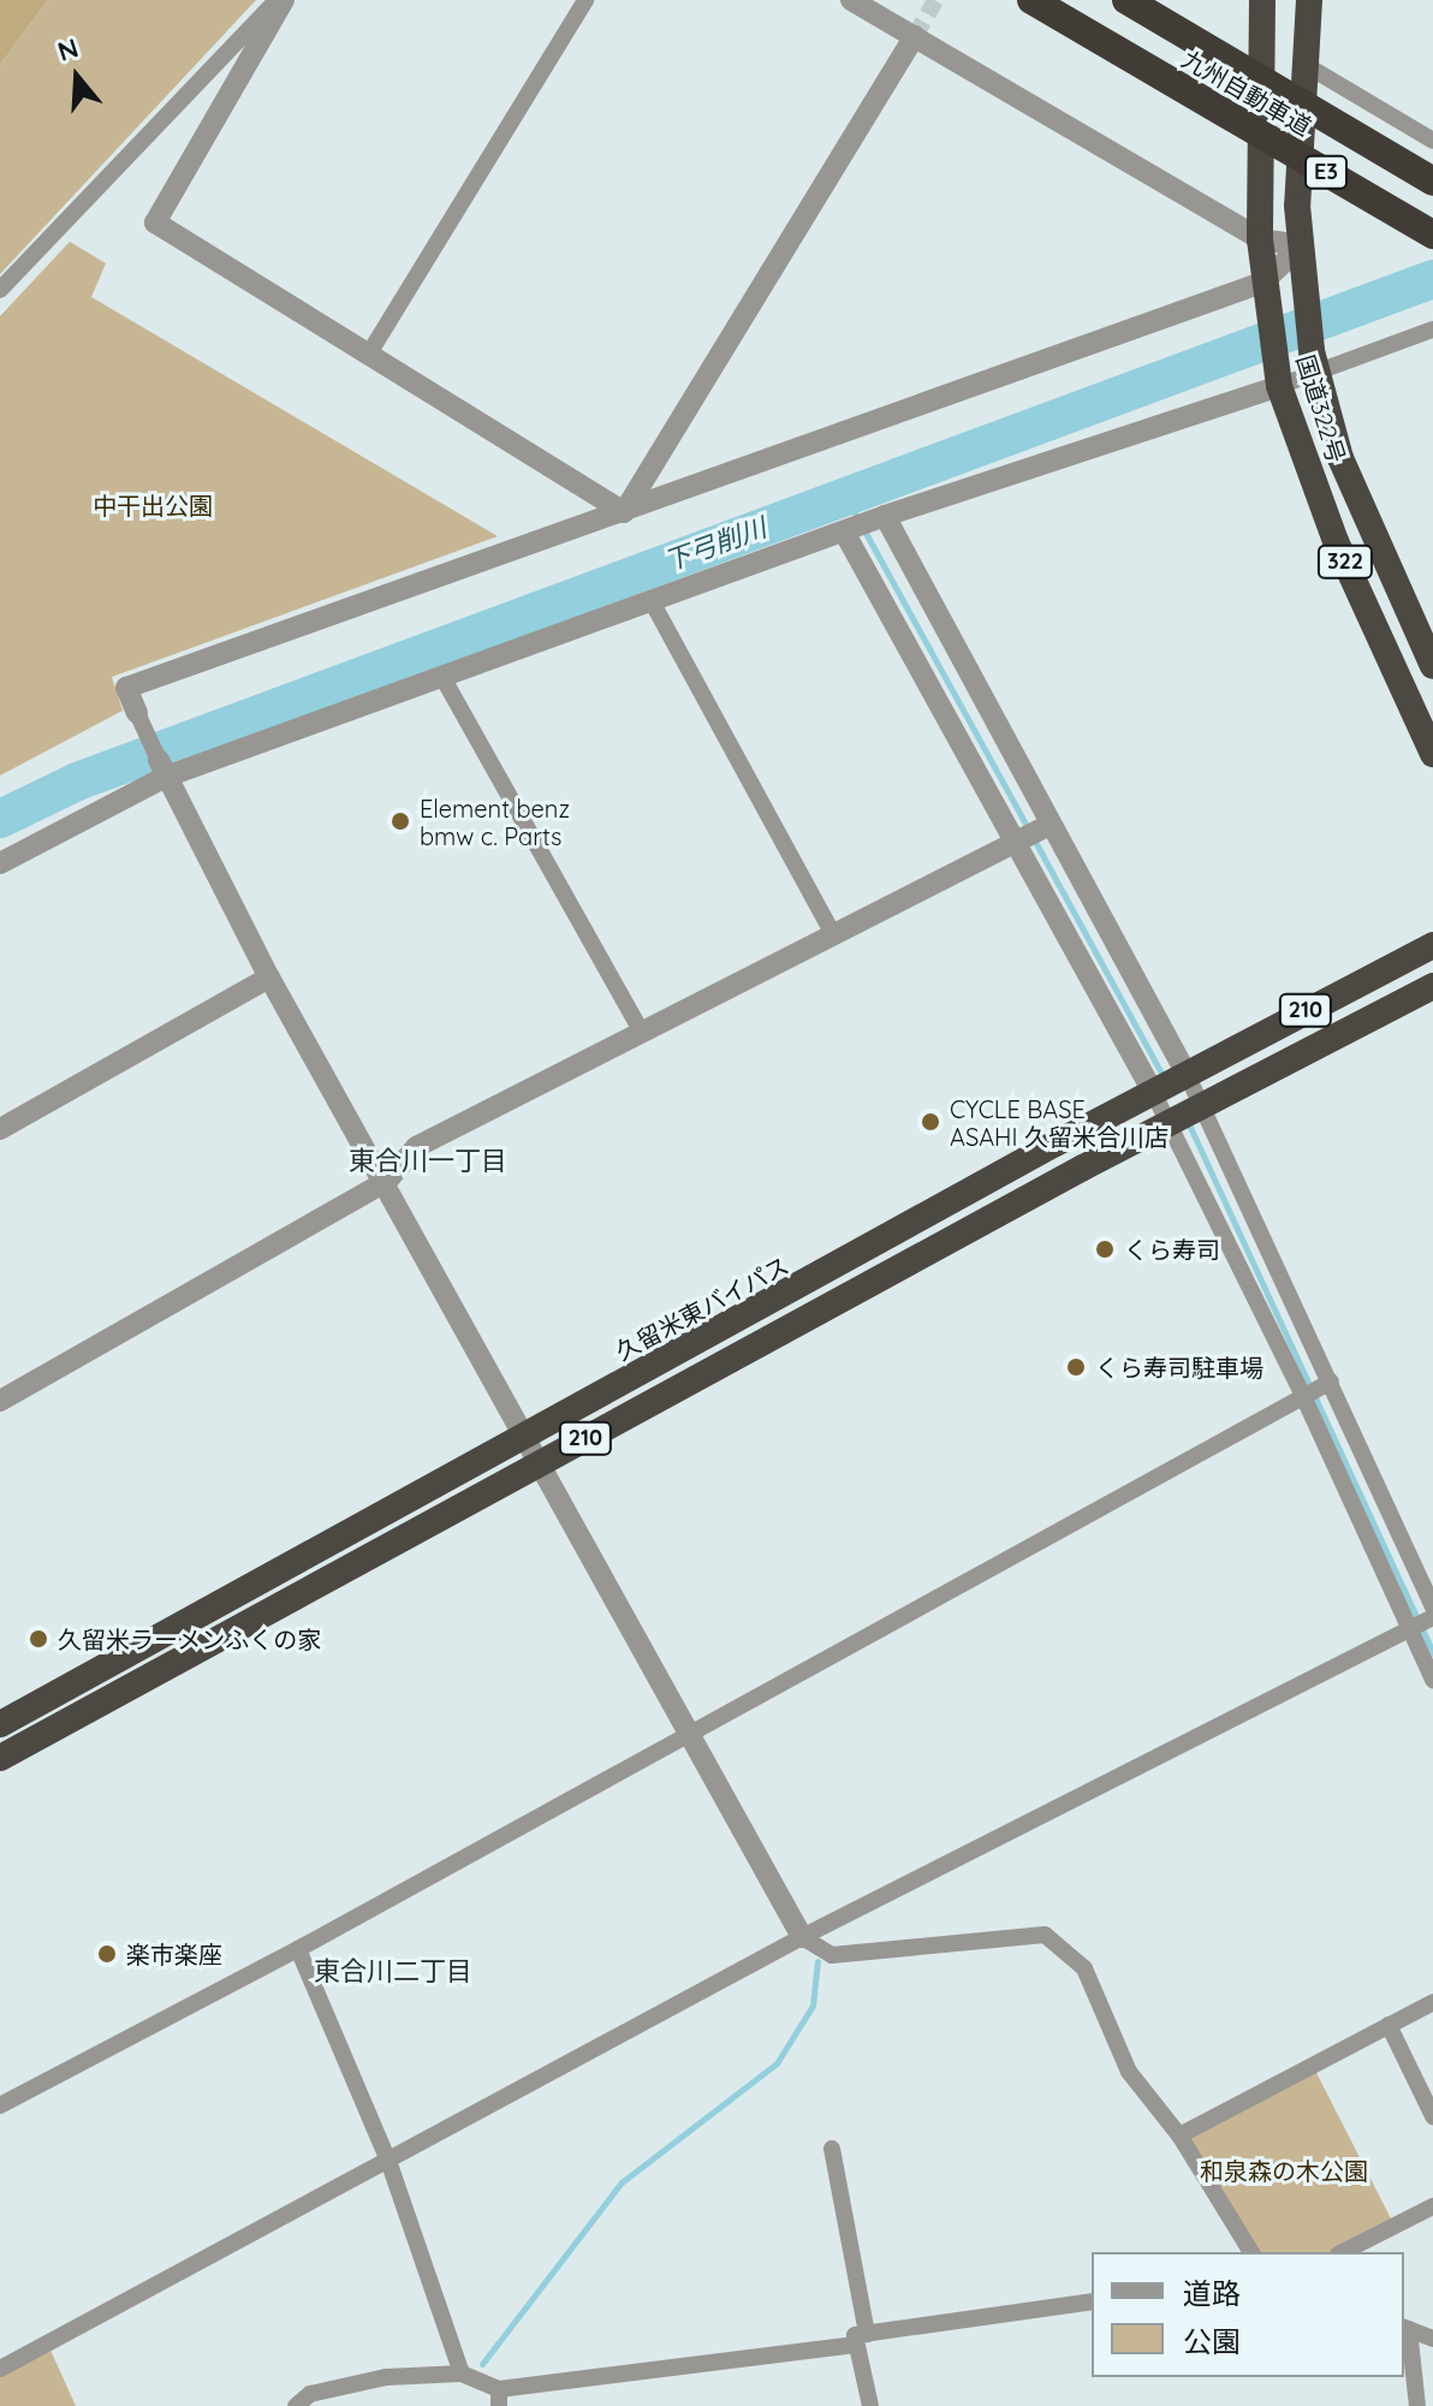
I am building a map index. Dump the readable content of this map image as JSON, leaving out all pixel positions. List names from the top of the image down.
{
  "streets": {
    "highway": [
      "九州自動車道",
      "E3",
      "国道322号",
      "322",
      "210",
      "久留米東バイパス"
    ]
  },
  "districts": ["東合川一丁目", "東合川二丁目"],
  "water": ["下弓削川"],
  "parks": ["中干出公園", "和泉森の木公園"],
  "places": [
    "Element benz bmw c. Parts",
    "CYCLE BASE ASAHI 久留米合川店",
    "くら寿司",
    "くら寿司駐車場",
    "久留米ラーメンふくの家",
    "楽市楽座"
  ],
  "legend": ["道路", "公園"],
  "north": "top"
}
